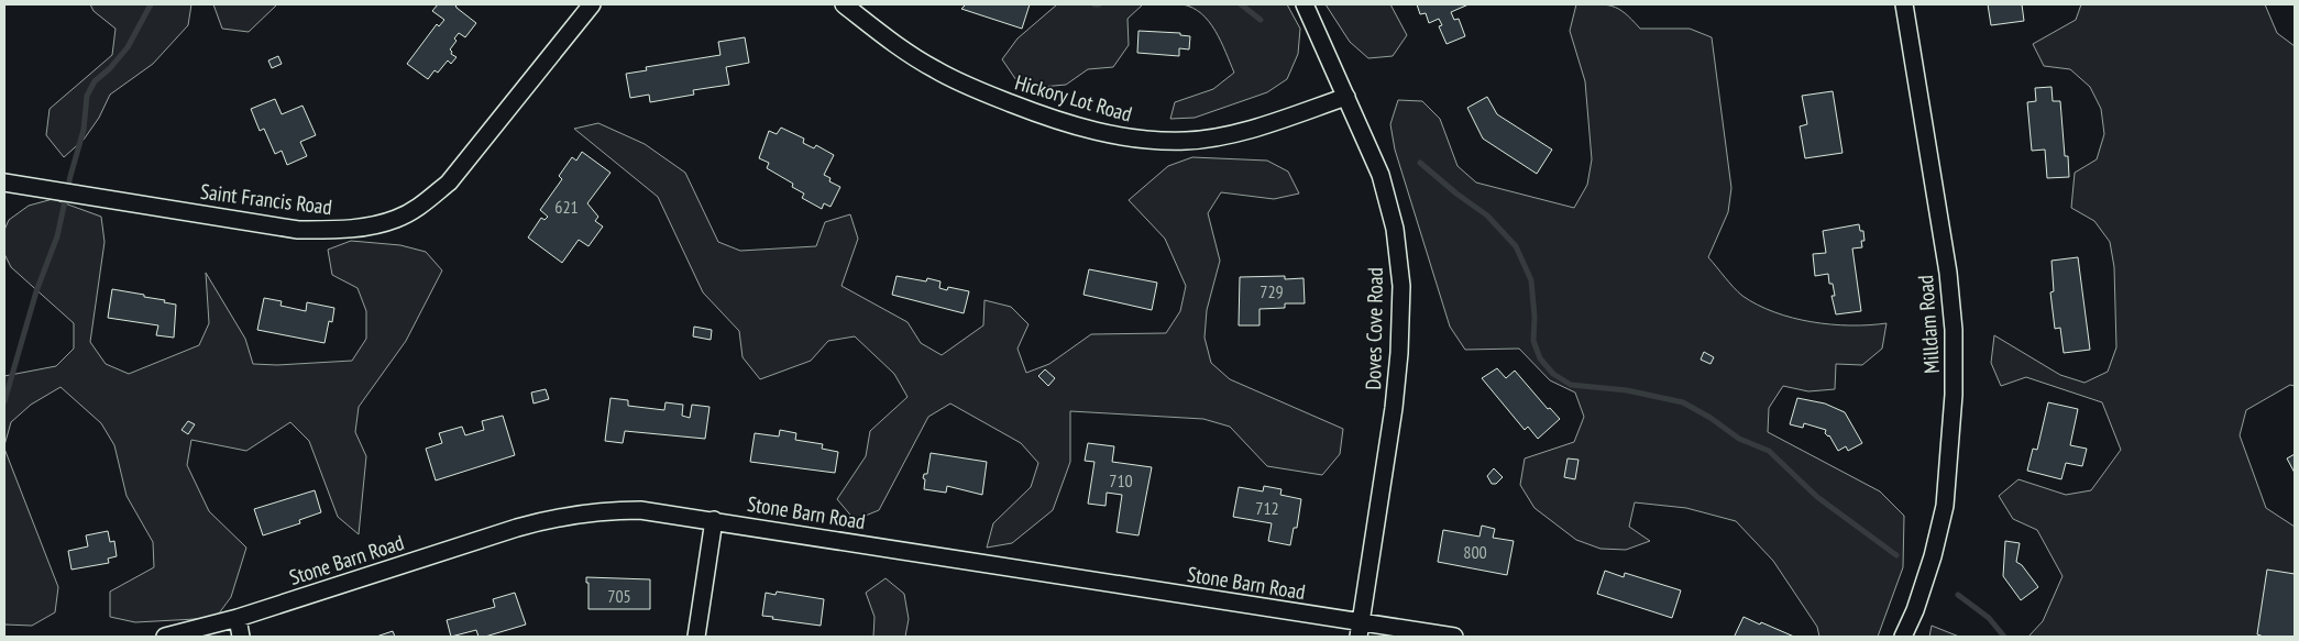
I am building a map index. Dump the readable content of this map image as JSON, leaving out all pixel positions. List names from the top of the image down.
{
  "streets": {
    "street": [
      "Hickory Lot Road",
      "Saint Francis Road",
      "Milldam Road",
      "Doves Cove Road",
      "Stone Barn Road"
    ]
  },
  "crossings": [
    ["Hickory Lot Road", "Doves Cove Road"],
    ["Doves Cove Road", "Stone Barn Road"]
  ],
  "house_numbers": [
    "621",
    "729",
    "710",
    "712",
    "800",
    "705"
  ]
}
